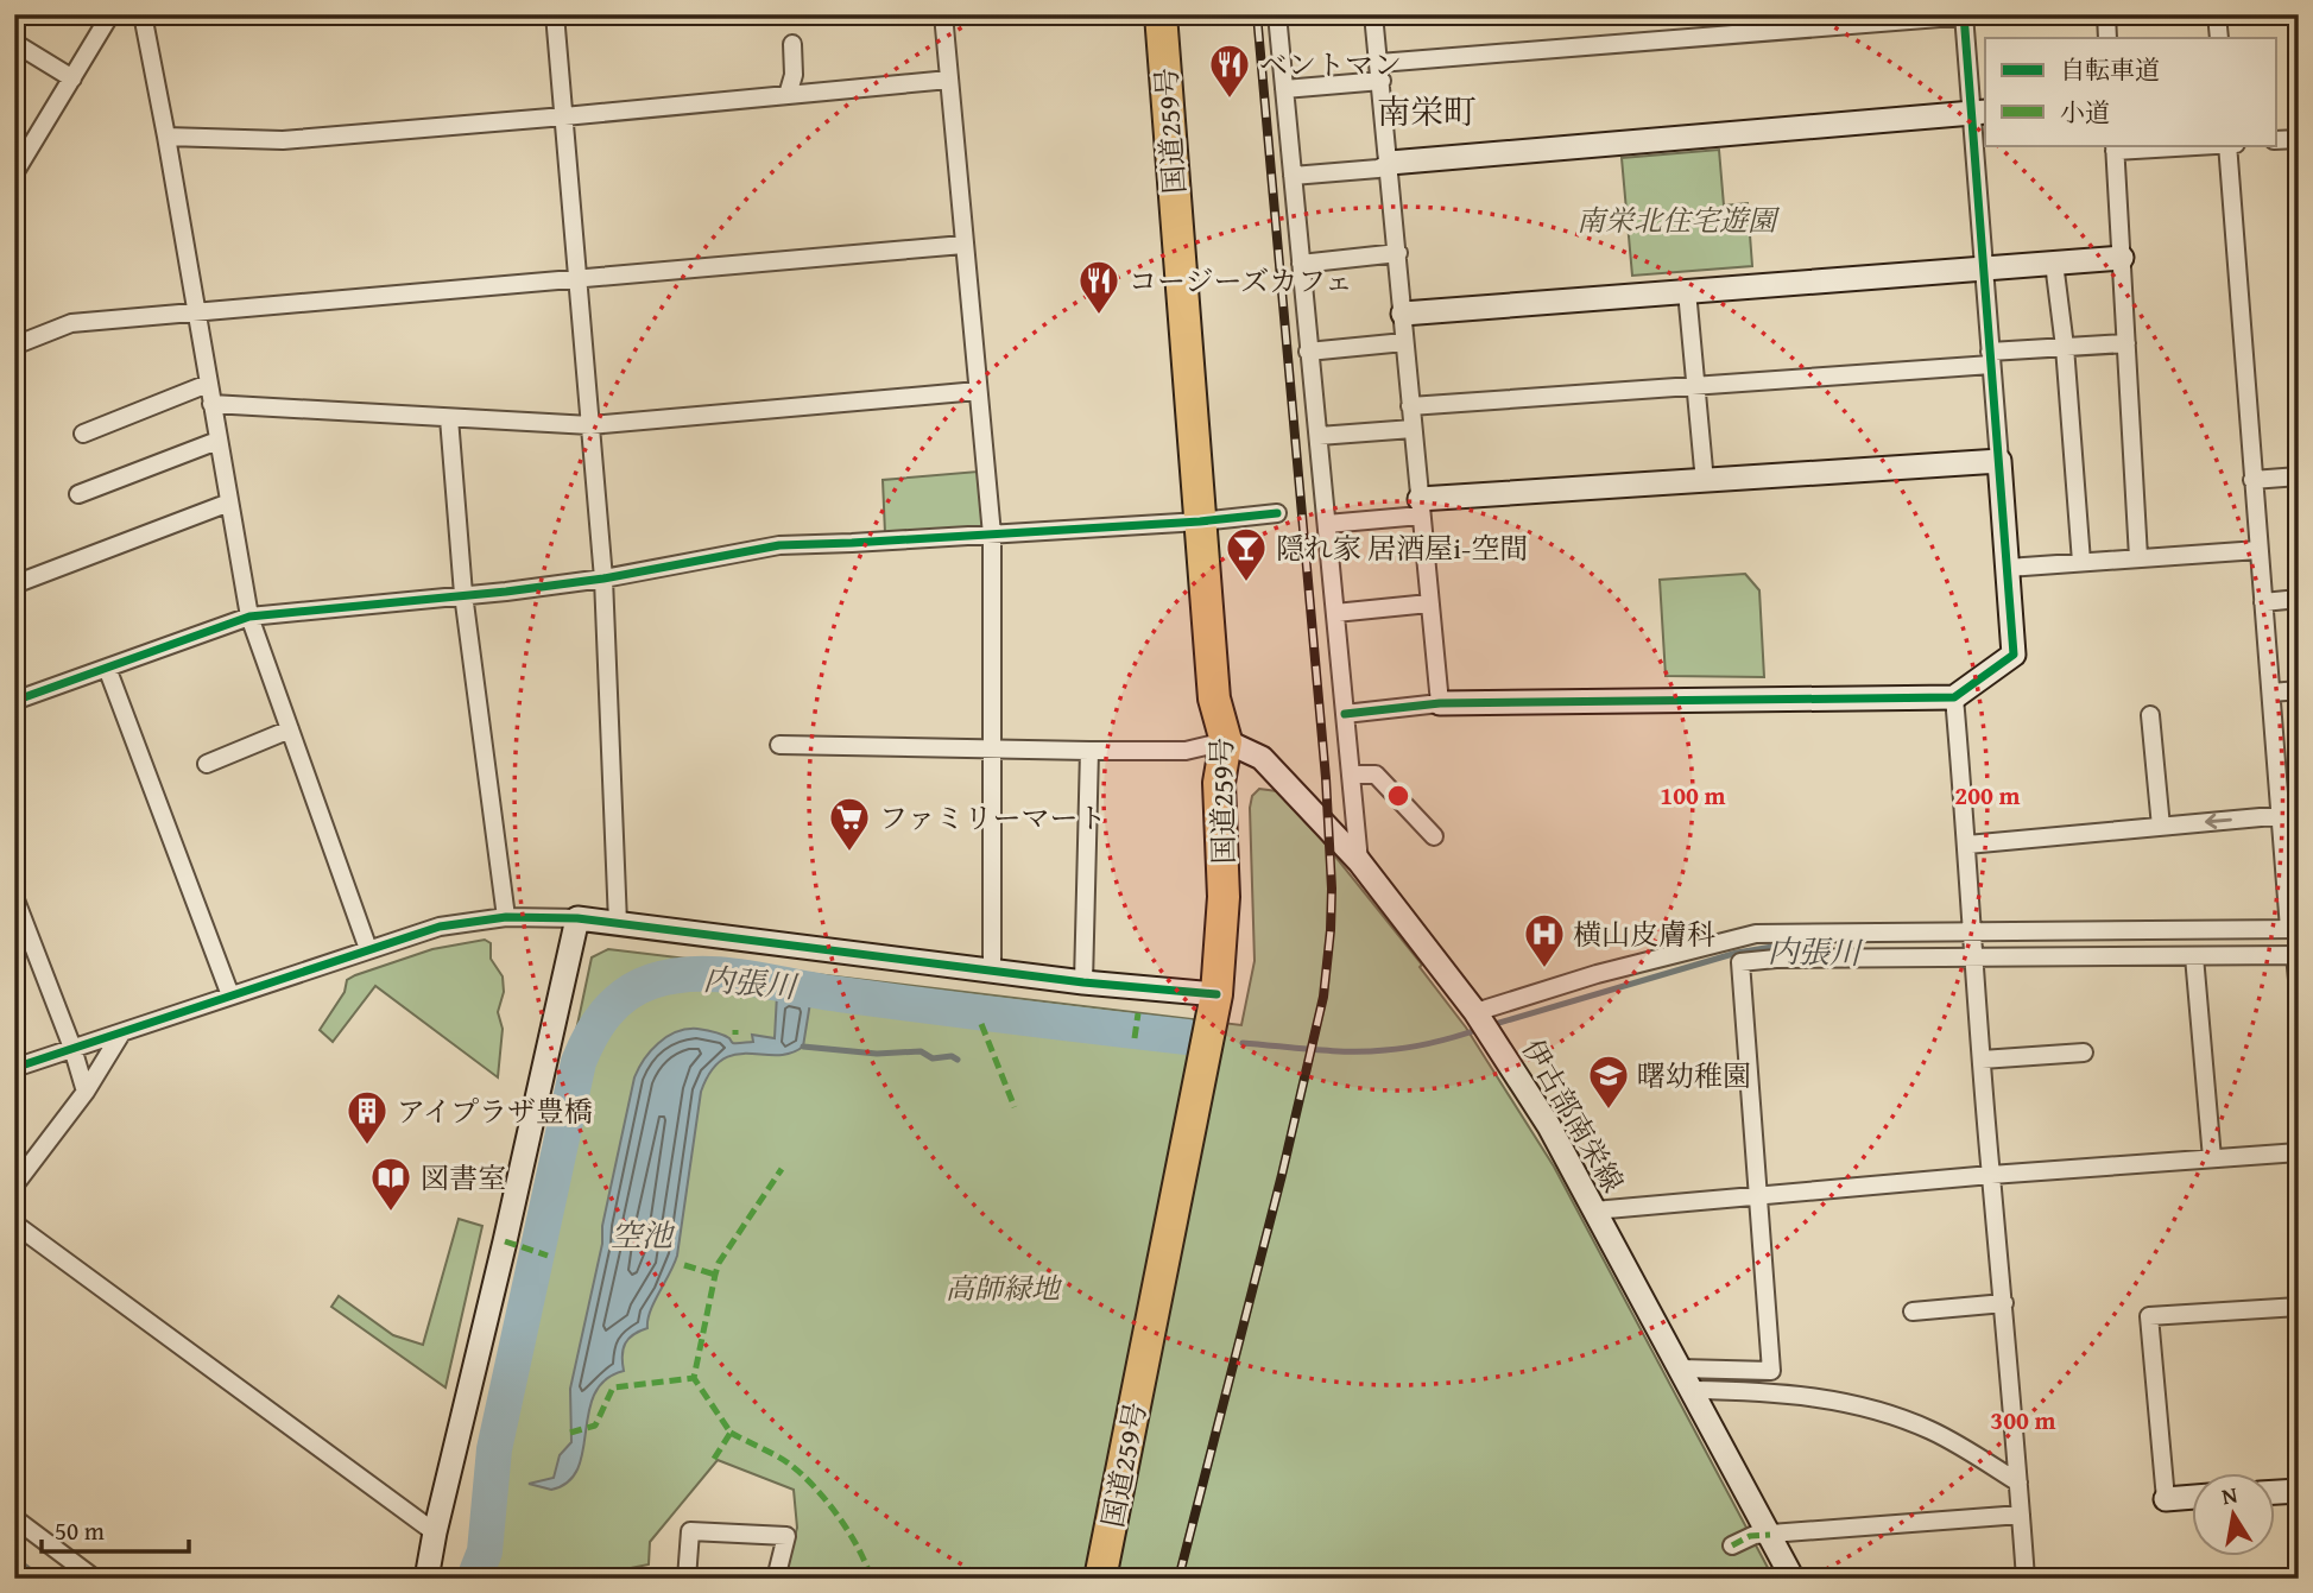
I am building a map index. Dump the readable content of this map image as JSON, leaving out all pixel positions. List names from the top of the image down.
{
  "streets": {
    "highway": ["国道259号"],
    "street": ["伊古部南栄線"]
  },
  "crossings": [
    ["国道259号", "伊古部南栄線"]
  ],
  "districts": ["南栄町"],
  "water": ["内張川", "空池"],
  "parks": ["南栄北住宅遊園", "高師緑地"],
  "places": {
    "restaurant": ["ベントマン", "コージーズカフェ"],
    "bar": ["隠れ家 居酒屋i-空間"],
    "supermarket": ["ファミリーマート"],
    "hospital": ["横山皮膚科"],
    "school or university": ["曙幼稚園"],
    "building": ["アイプラザ豊橋"],
    "library": ["図書室"]
  },
  "legend": ["自転車道", "小道"],
  "scale_bar": "50 m",
  "north": "top",
  "rings": ["100 m", "200 m", "300 m"]
}
